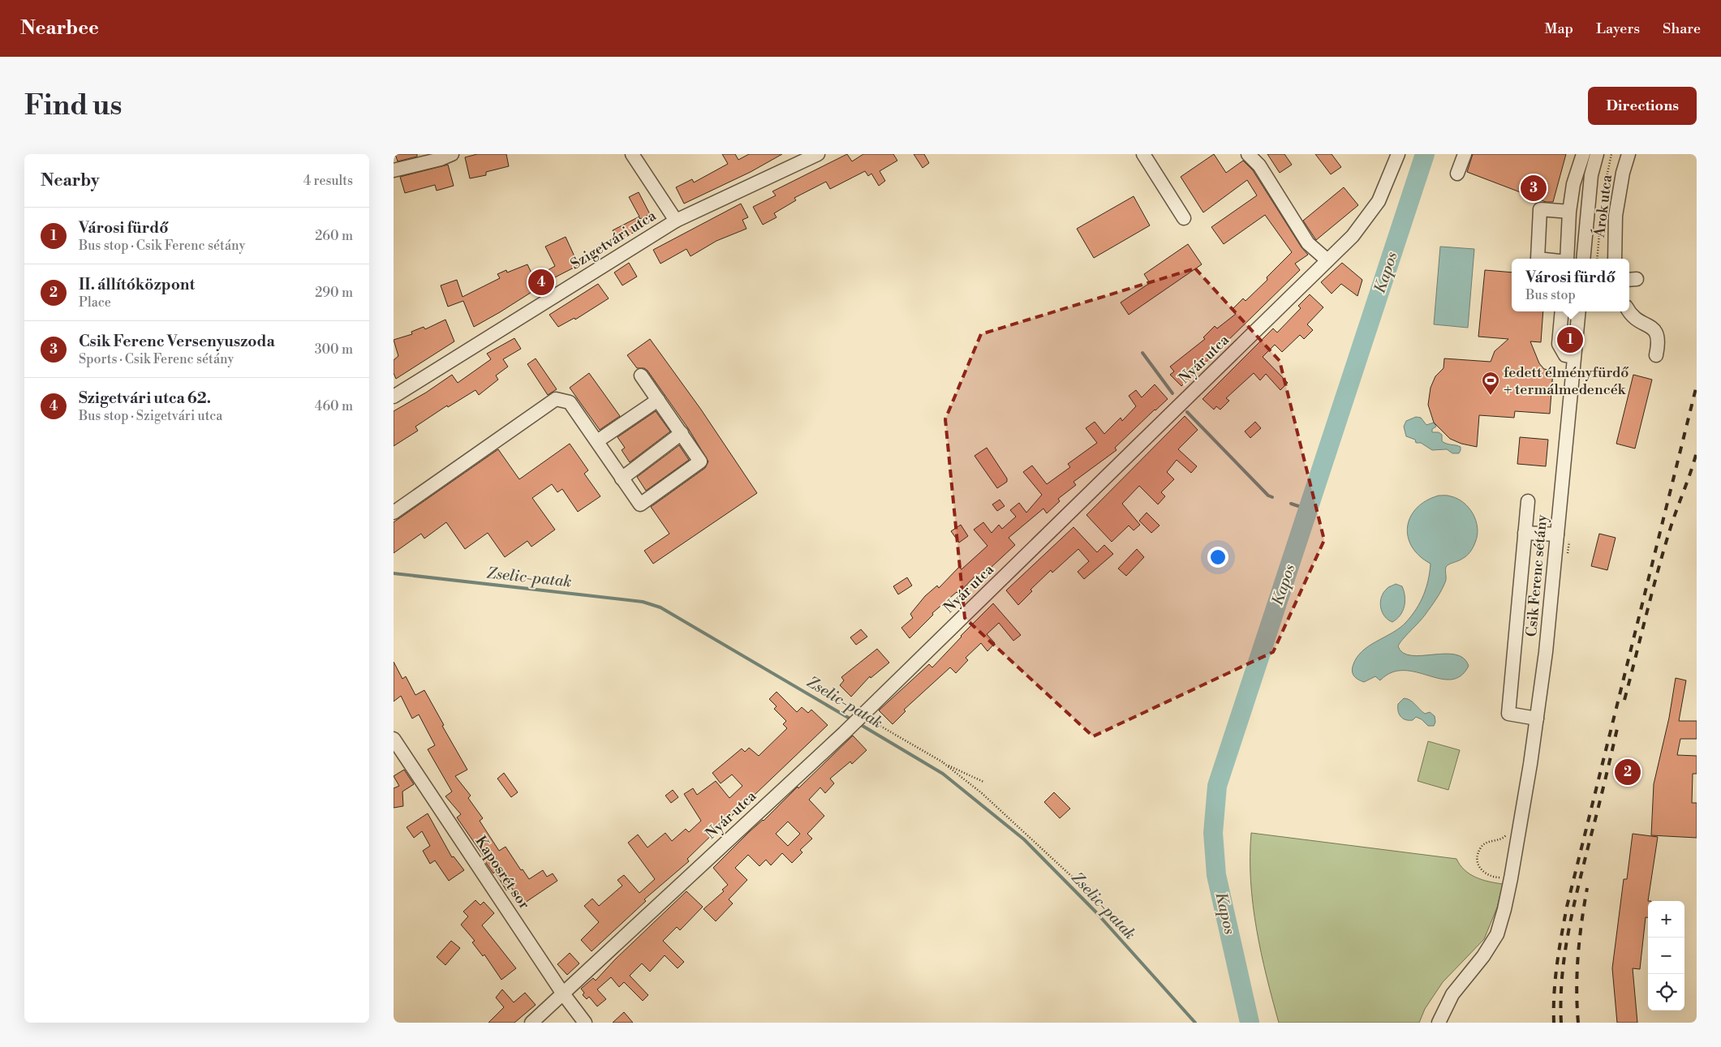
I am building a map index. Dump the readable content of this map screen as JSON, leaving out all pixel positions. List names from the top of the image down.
{
  "streets": {
    "street": [
      "Árok utca",
      "Szigetvári utca",
      "Nyár utca",
      "Csik Ferenc sétány",
      "Kaposrét sor"
    ]
  },
  "crossings": [
    ["Nyár utca", "Kaposrét sor"]
  ],
  "water": ["Kapos", "Zselic-patak"],
  "places": {
    "sports": ["fedett élményfürdő + termálmedencék"]
  },
  "page": {
    "header": "Nearbee",
    "nav": ["Map", "Layers", "Share"],
    "buttons": "Directions",
    "title": "Find us",
    "heading": ["Nearby", "4 results"],
    "pins": [
      "3",
      "4",
      "1",
      "2"
    ],
    "list": [
      {
        "mark": "1",
        "name": "Városi fürdő",
        "note": "Bus stop · Csik Ferenc sétány",
        "value": "260 m"
      },
      {
        "mark": "2",
        "name": "II. állítóközpont",
        "note": "Place",
        "value": "290 m"
      },
      {
        "mark": "3",
        "name": "Csik Ferenc Versenyuszoda",
        "note": "Sports · Csik Ferenc sétány",
        "value": "300 m"
      },
      {
        "mark": "4",
        "name": "Szigetvári utca 62.",
        "note": "Bus stop · Szigetvári utca",
        "value": "460 m"
      }
    ],
    "popup": ["Városi fürdő", "Bus stop"],
    "map_buttons": ["+", "−"]
  }
}
